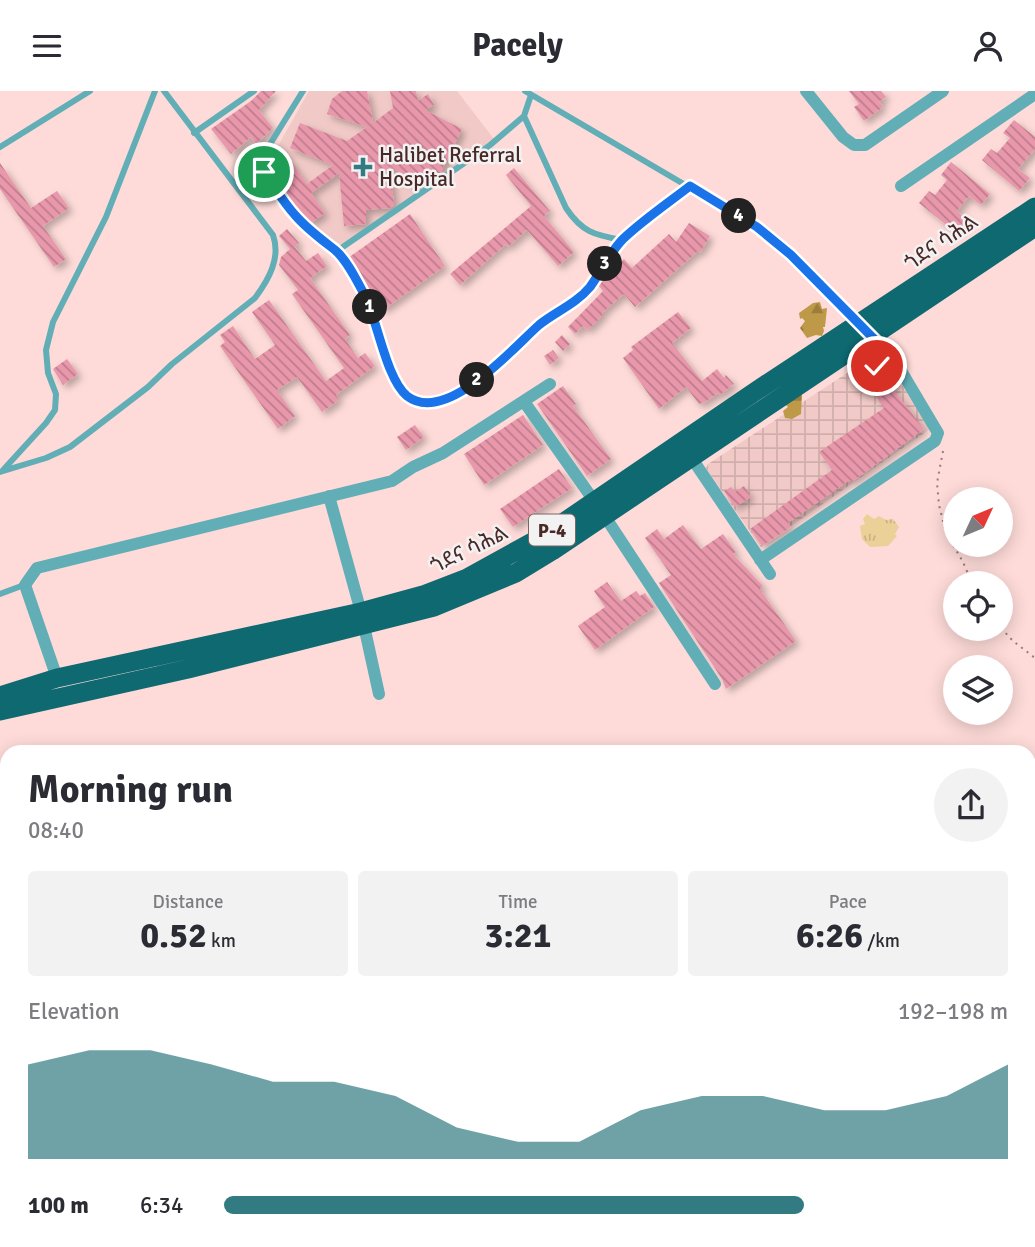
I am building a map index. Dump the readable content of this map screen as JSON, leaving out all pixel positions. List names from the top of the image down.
{
  "streets": {
    "highway": ["ጎደና ሳሕል", "P-4"]
  },
  "places": {
    "health": ["Halibet Referral Hospital"]
  },
  "north": "top right",
  "page": {
    "header": "Pacely",
    "pins": [
      "4",
      "3",
      "1",
      "2"
    ],
    "heading": ["Morning run", "08:40"],
    "stats": [
      ["Distance", "0.52 km"],
      ["Time", "3:21"],
      ["Pace", "6:26 /km"]
    ],
    "chart": ["Elevation", "192–198 m"],
    "list": [
      {
        "name": "100 m",
        "note": "6:34"
      }
    ]
  }
}
